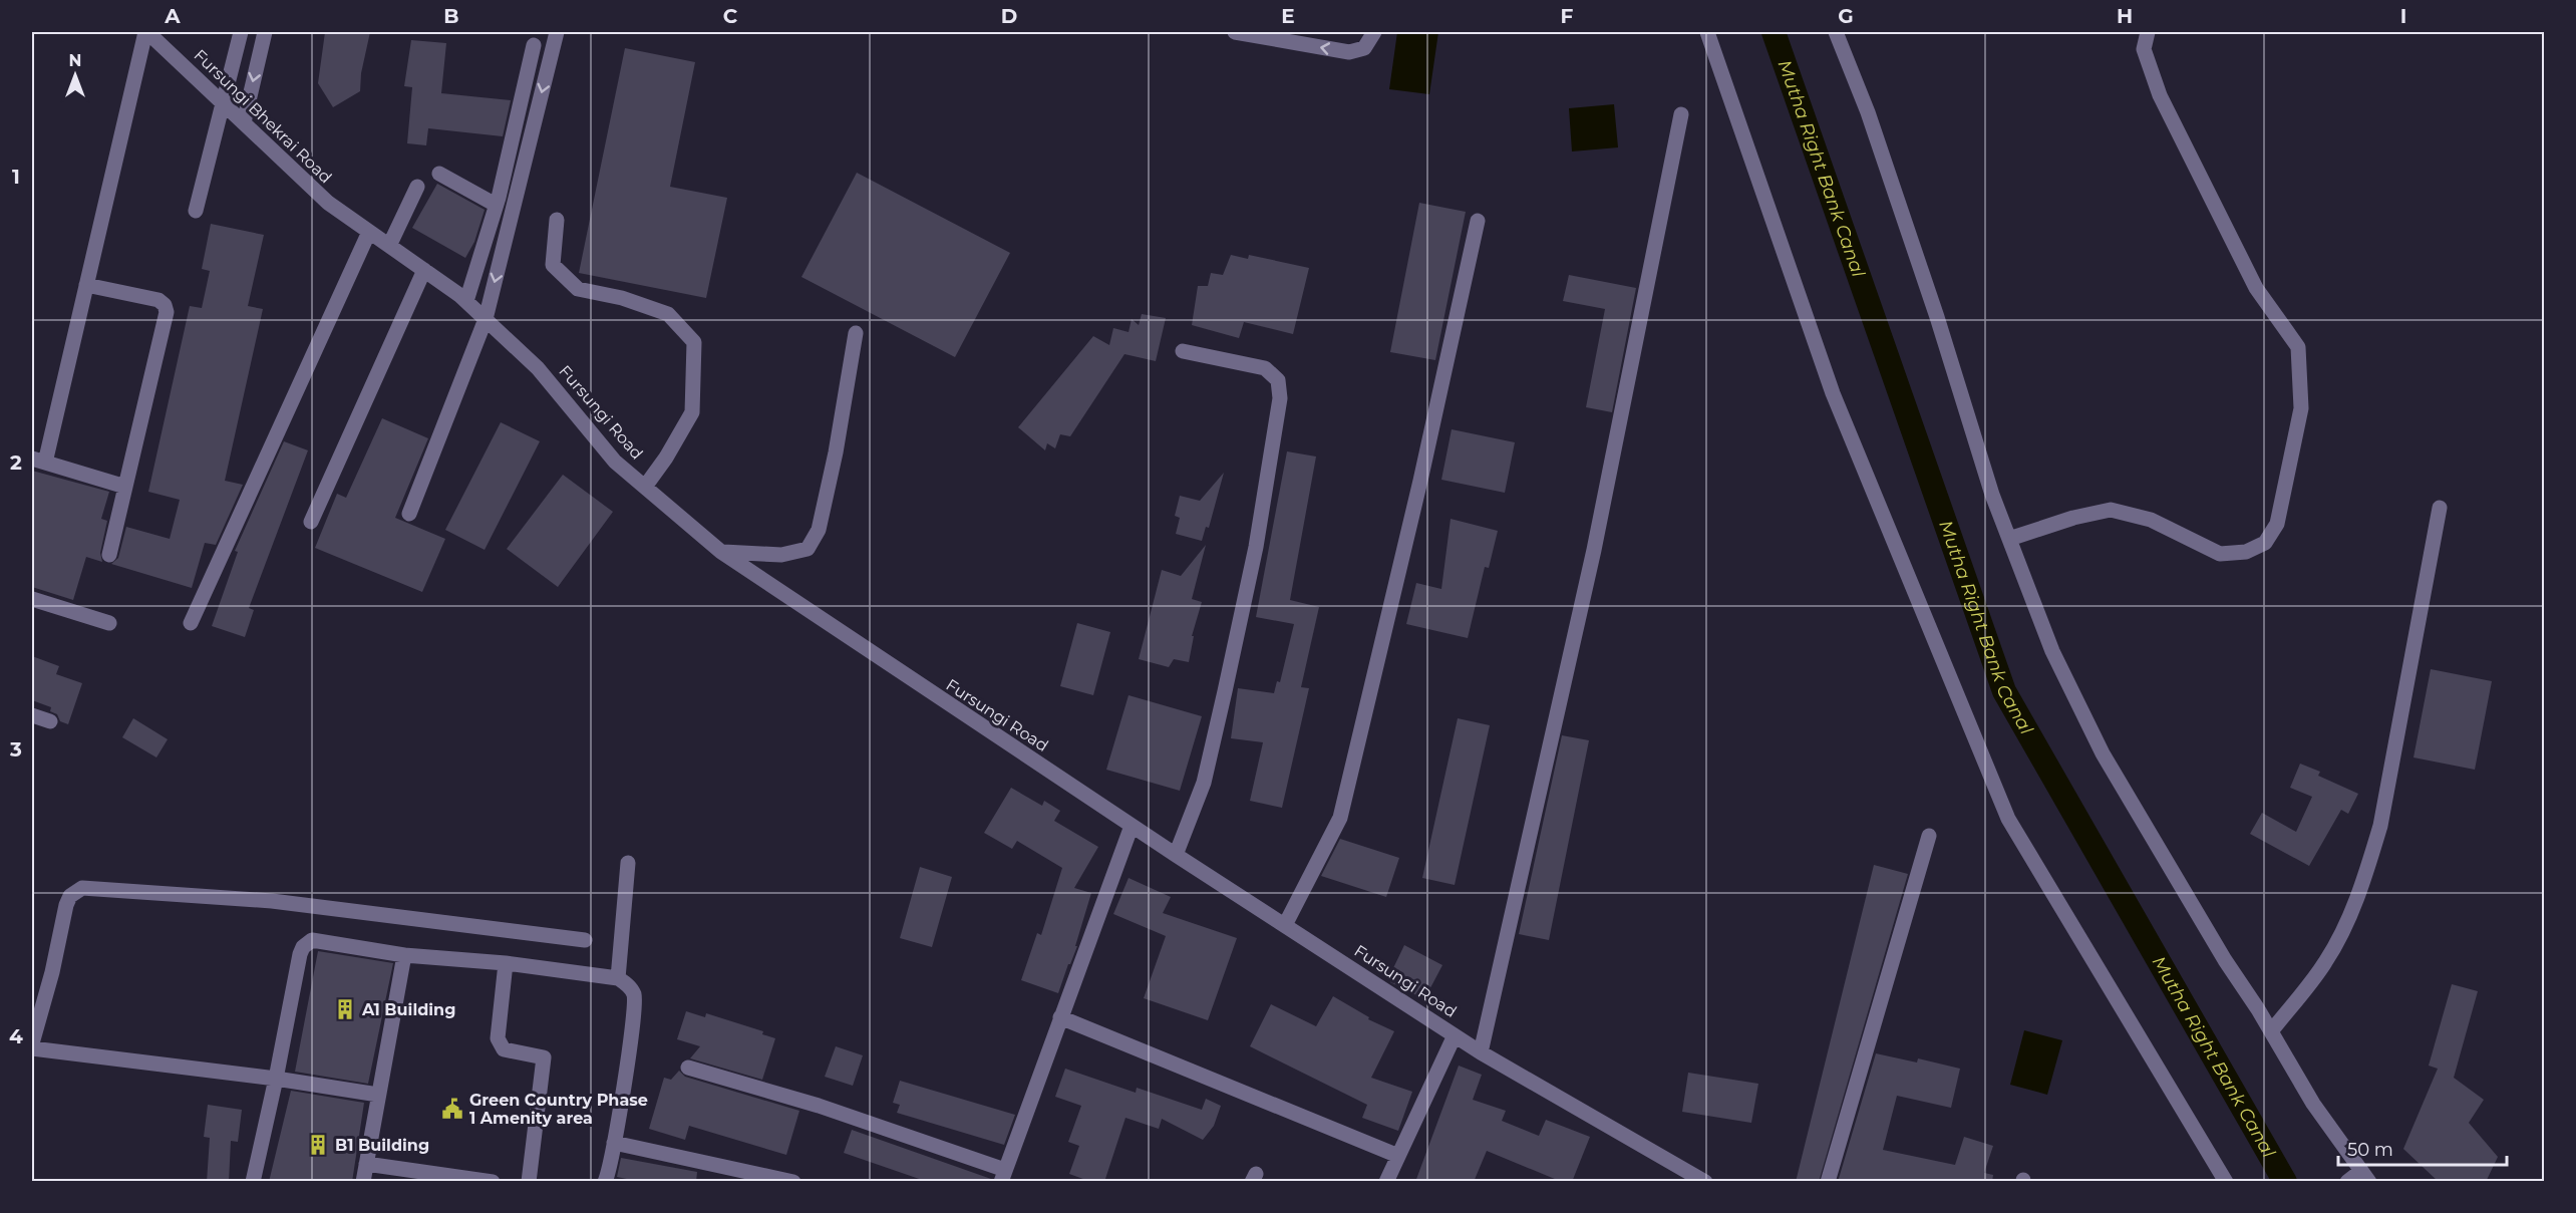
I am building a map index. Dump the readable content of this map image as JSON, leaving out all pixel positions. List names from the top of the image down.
{
  "streets": {
    "street": ["Fursungi Bhekrai Road", "Fursungi Road"]
  },
  "crossings": [
    ["Fursungi Bhekrai Road", "Fursungi Road"]
  ],
  "water": ["Mutha Right Bank Canal"],
  "places": {
    "building": ["A1 Building", "B1 Building"],
    "public building": ["Green Country Phase 1 Amenity area"]
  },
  "scale_bar": "50 m",
  "north": "top",
  "grid": {
    "columns": [
      "A",
      "B",
      "C",
      "D",
      "E",
      "F",
      "G",
      "H",
      "I"
    ],
    "rows": [
      "1",
      "2",
      "3",
      "4"
    ]
  }
}
